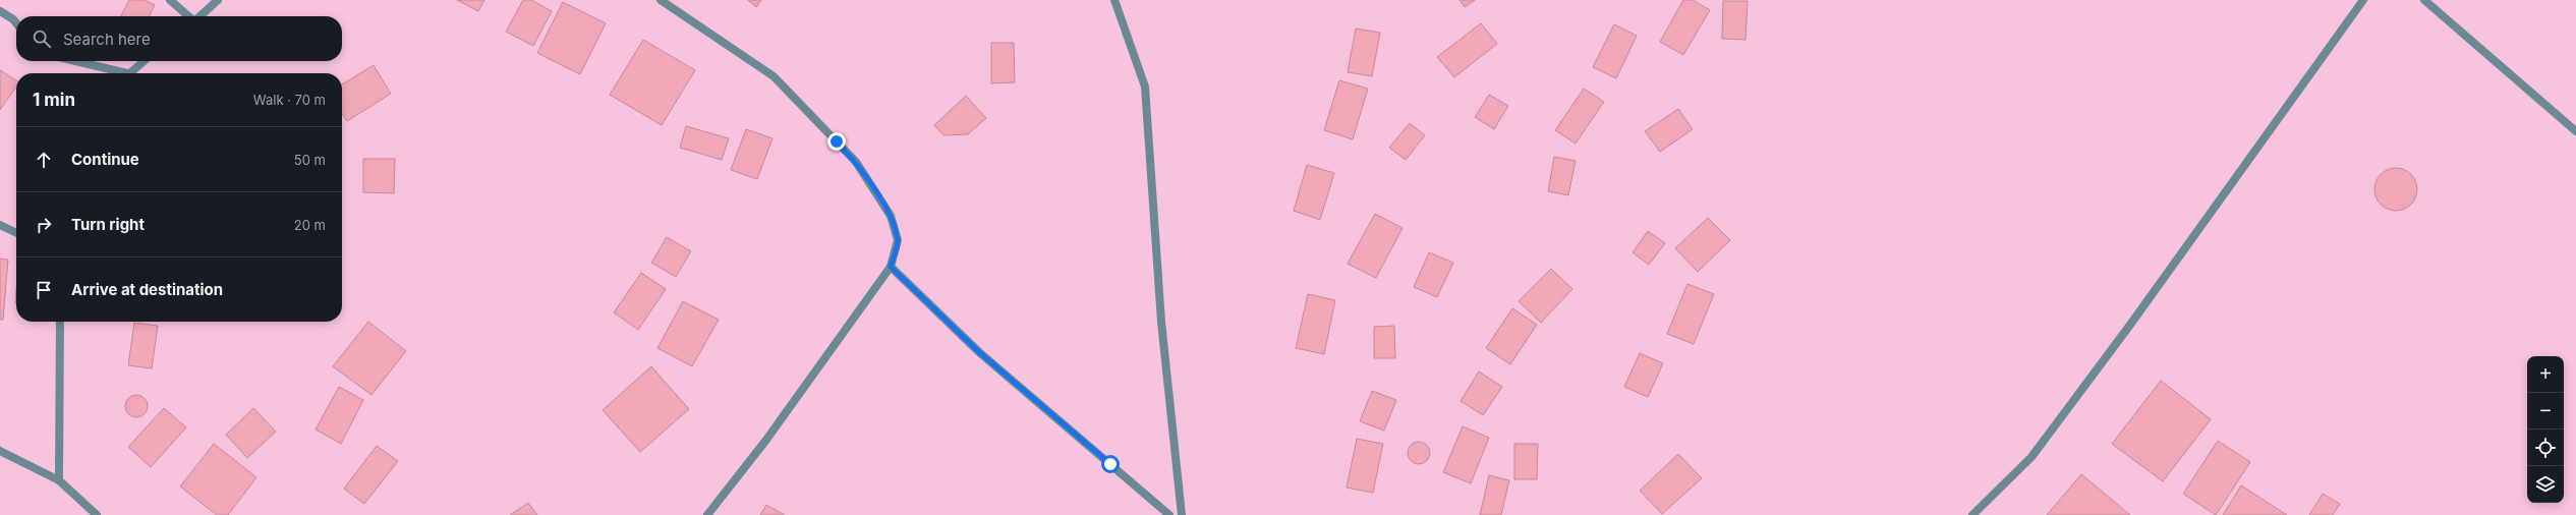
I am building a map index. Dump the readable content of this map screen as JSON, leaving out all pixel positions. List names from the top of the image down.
{
  "page": {
    "search": "Search here",
    "heading": ["1 min", "Walk · 70 m"],
    "list": [
      ["Continue", "50 m"],
      ["Turn right", "20 m"],
      "Arrive at destination"
    ],
    "map_buttons": ["+", "−"]
  }
}
